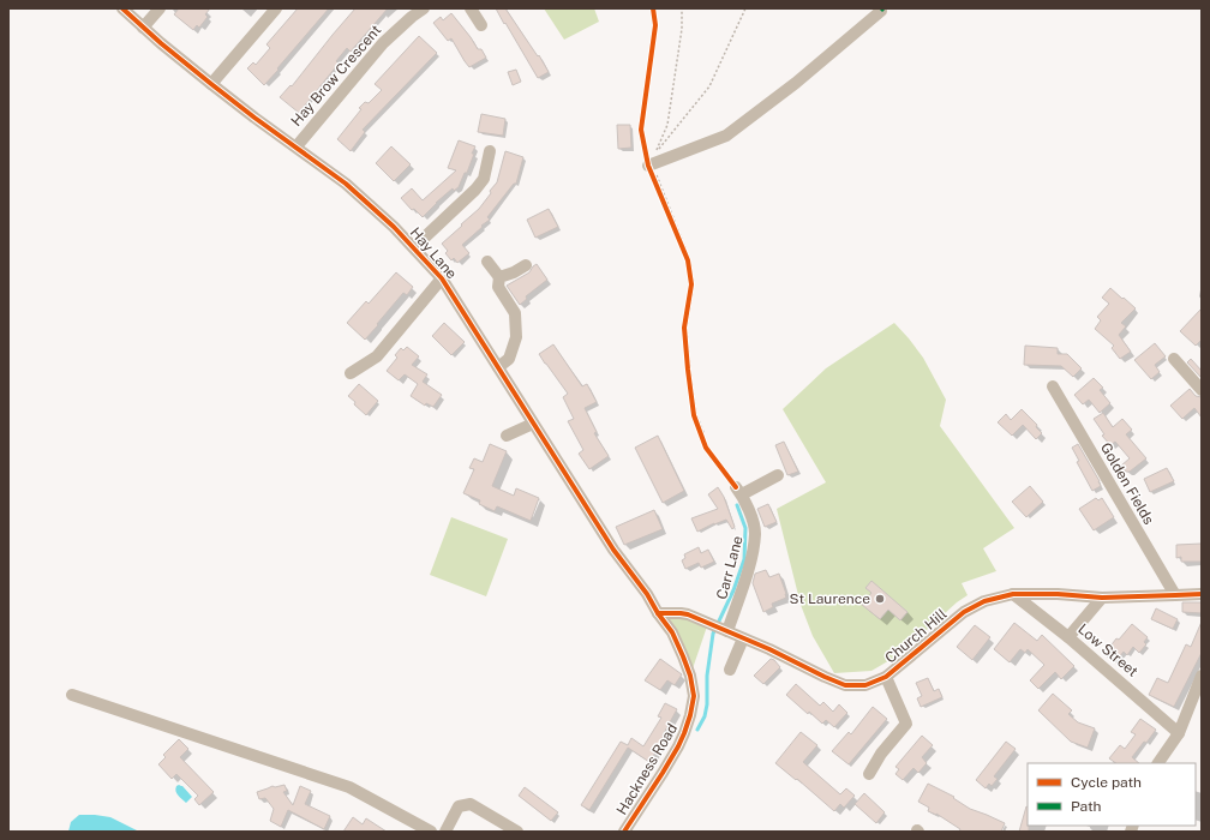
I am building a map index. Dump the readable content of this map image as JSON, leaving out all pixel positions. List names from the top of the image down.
{
  "streets": {
    "street": [
      "Hay Brow Crescent",
      "Hay Lane",
      "Golden Fields",
      "Carr Lane",
      "Church Hill",
      "Low Street",
      "Hackness Road"
    ]
  },
  "crossings": [
    ["Hay Brow Crescent", "Hay Lane"],
    ["Hay Lane", "Church Hill"],
    ["Hay Lane", "Hackness Road"],
    ["Golden Fields", "Church Hill"],
    ["Carr Lane", "Church Hill"],
    ["Church Hill", "Low Street"],
    ["Church Hill", "Hackness Road"]
  ],
  "places": ["St Laurence"],
  "legend": ["Cycle path", "Path"]
}
